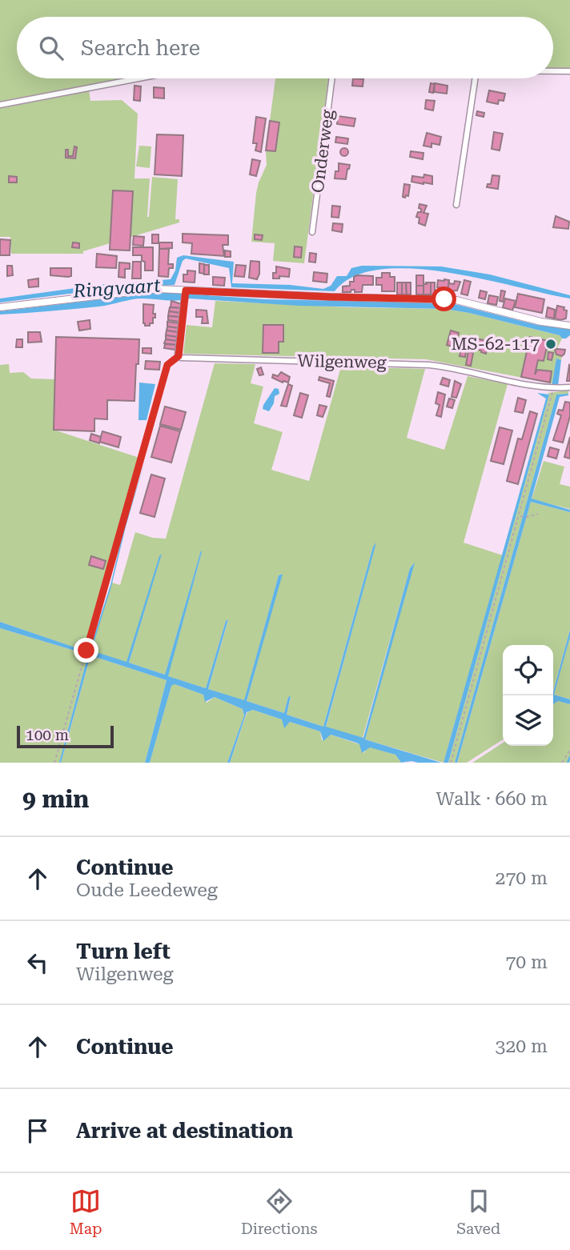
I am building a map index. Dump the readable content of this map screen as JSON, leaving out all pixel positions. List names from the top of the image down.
{
  "streets": {
    "street": ["Onderweg", "Wilgenweg"]
  },
  "water": ["Ringvaart"],
  "places": ["MS-62-117"],
  "scale_bar": "100 m",
  "page": {
    "search": "Search here",
    "scale": "100 m",
    "heading": ["9 min", "Walk · 660 m"],
    "list": [
      ["Continue", "Oude Leedeweg", "270 m"],
      ["Turn left", "Wilgenweg", "70 m"],
      ["Continue", "320 m"],
      "Arrive at destination"
    ],
    "nav": ["Map", "Directions", "Saved"]
  }
}
